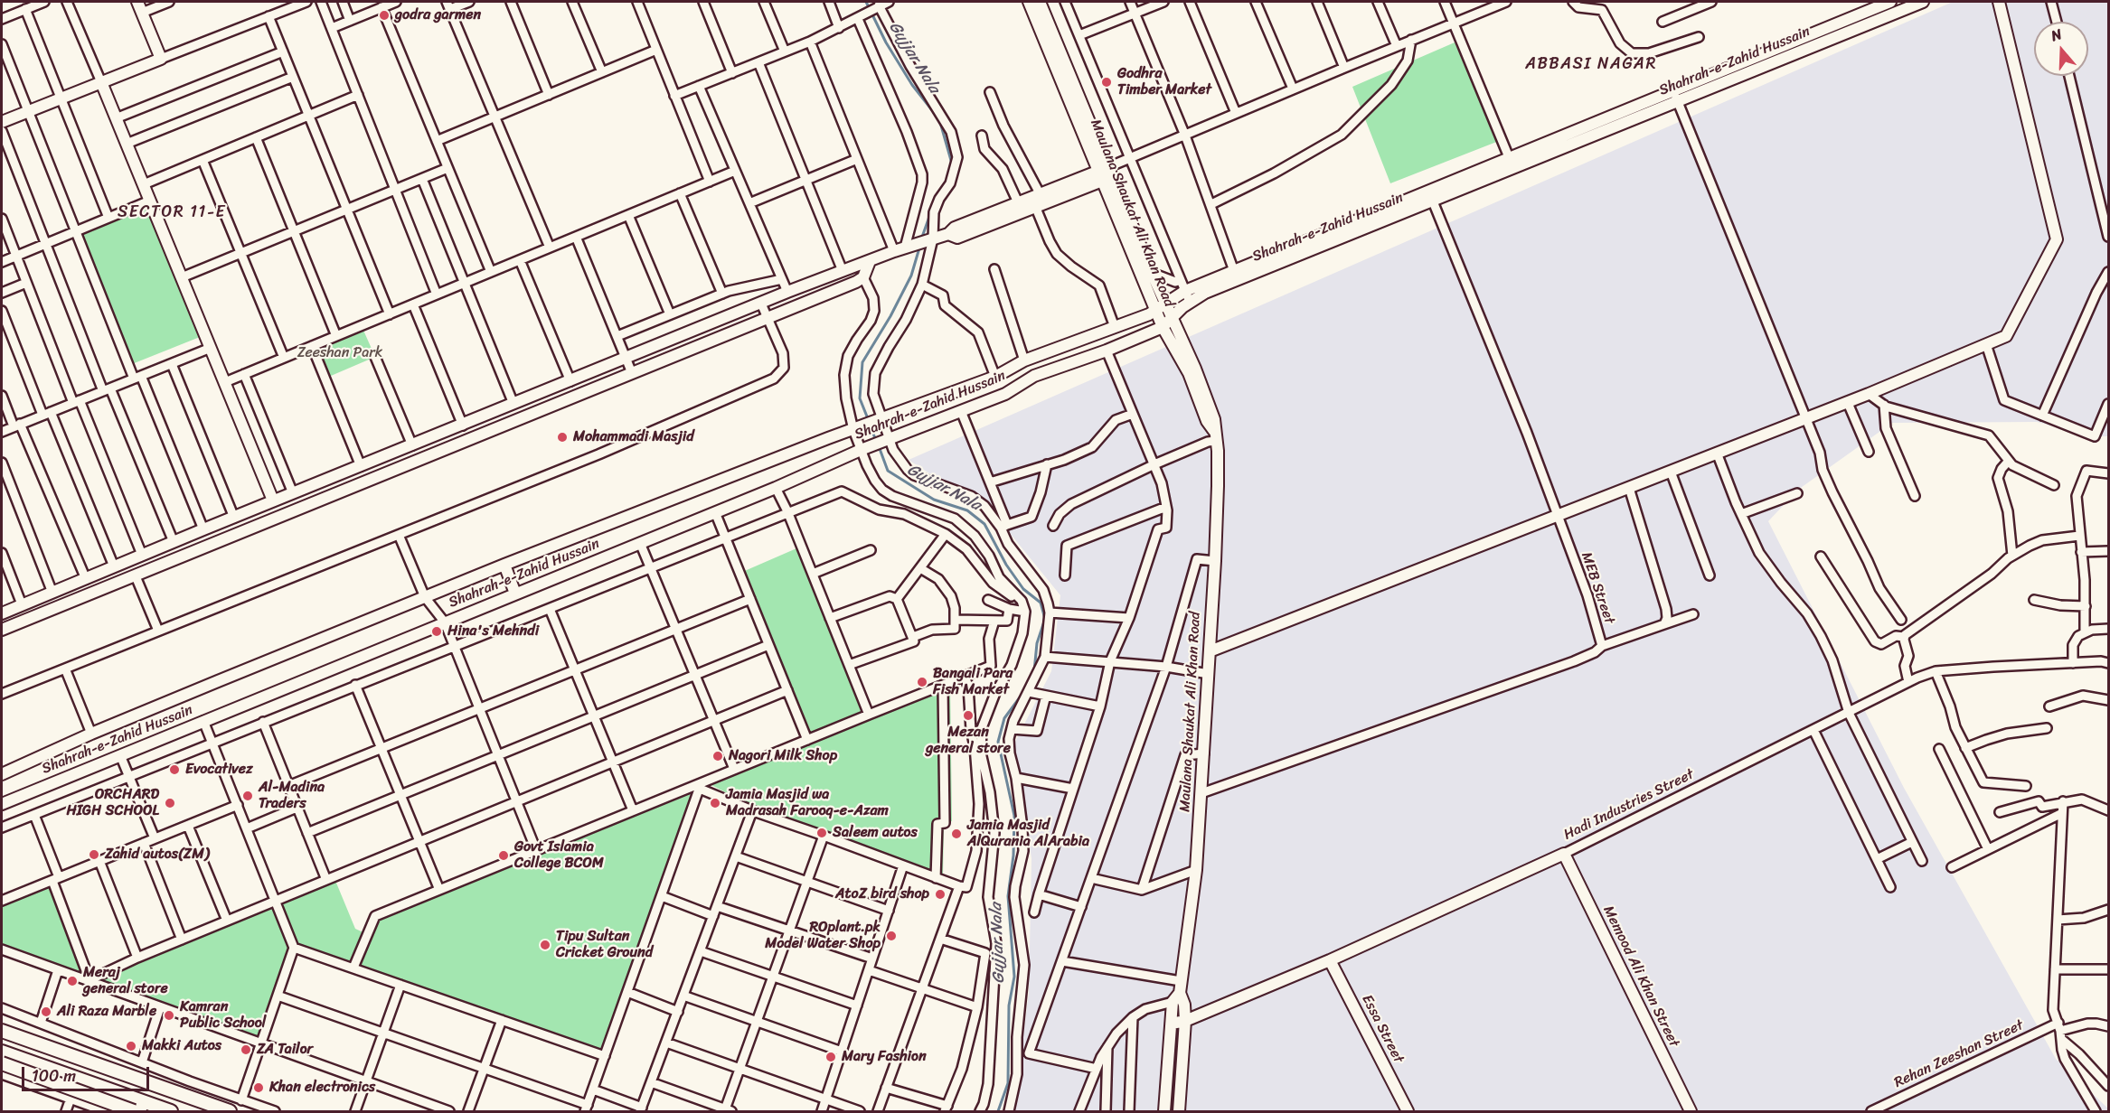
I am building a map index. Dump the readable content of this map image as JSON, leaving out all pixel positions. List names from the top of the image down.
{
  "streets": {
    "main road": [
      "Shahrah-e-Zahid Hussain",
      "Maulana Shaukat Ali Khan Road",
      "Hadi Industries Street",
      "Memood Ali Khan Street",
      "Essa Street"
    ],
    "street": ["MEB Street", "Rehan Zeeshan Street"]
  },
  "crossings": [
    ["Shahrah-e-Zahid Hussain", "Maulana Shaukat Ali Khan Road"],
    ["Shahrah-e-Zahid Hussain", "MEB Street"],
    ["Maulana Shaukat Ali Khan Road", "MEB Street"],
    ["Maulana Shaukat Ali Khan Road", "Hadi Industries Street"],
    ["Hadi Industries Street", "Memood Ali Khan Street"],
    ["Hadi Industries Street", "Essa Street"]
  ],
  "districts": ["ABBASI NAGAR", "SECTOR 11-E"],
  "water": ["Gujjar Nala"],
  "parks": ["Zeeshan Park"],
  "places": [
    "godra garmen",
    "Godhra Timber Market",
    "Mohammadi Masjid",
    "Hina's Mehndi",
    "Bangali Para Fish Market",
    "Mezan general store",
    "Nagori Milk Shop",
    "Evocativez",
    "Al-Madina Traders",
    "ORCHARD HIGH SCHOOL",
    "Jamia Masjid wa Madrasah Farooq-e-Azam",
    "Saleem autos",
    "Jamia Masjid AlQurania AlArabia",
    "Zahid autos(ZM)",
    "Govt Islamia College BCOM",
    "AtoZ bird shop",
    "ROplant.pk Model Water Shop",
    "Tipu Sultan Cricket Ground",
    "Meraj general store",
    "Ali Raza Marble",
    "Kamran Public School",
    "Makki Autos",
    "ZA Tailor",
    "Mary Fashion",
    "Khan electronics"
  ],
  "scale_bar": "100 m",
  "north": "top"
}
